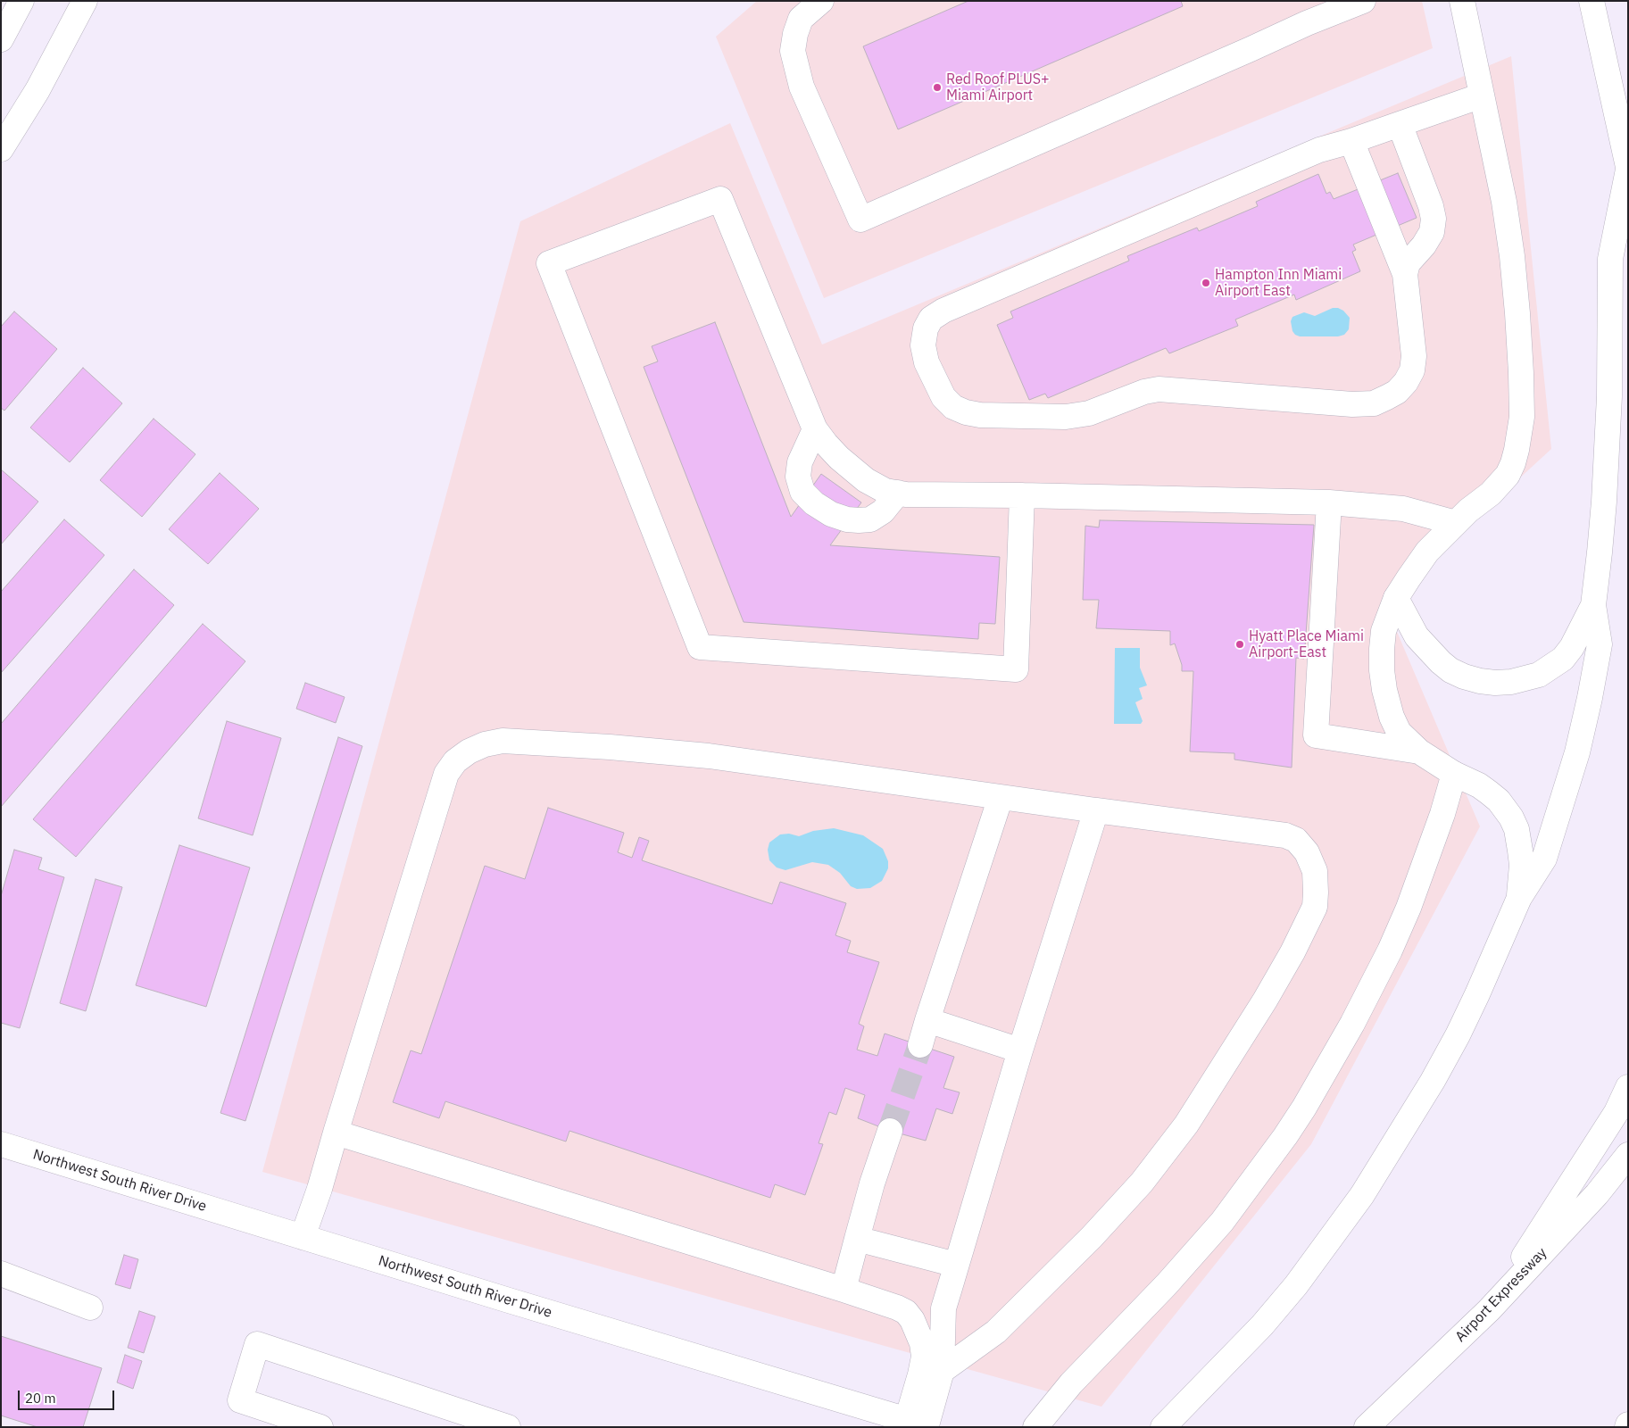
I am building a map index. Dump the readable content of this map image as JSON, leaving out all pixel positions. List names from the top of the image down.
{
  "streets": {
    "main road": ["Northwest South River Drive", "Airport Expressway"]
  },
  "places": ["Red Roof PLUS+ Miami Airport", "Hampton Inn Miami Airport East", "Hyatt Place Miami Airport-East"],
  "scale_bar": "20 m"
}
